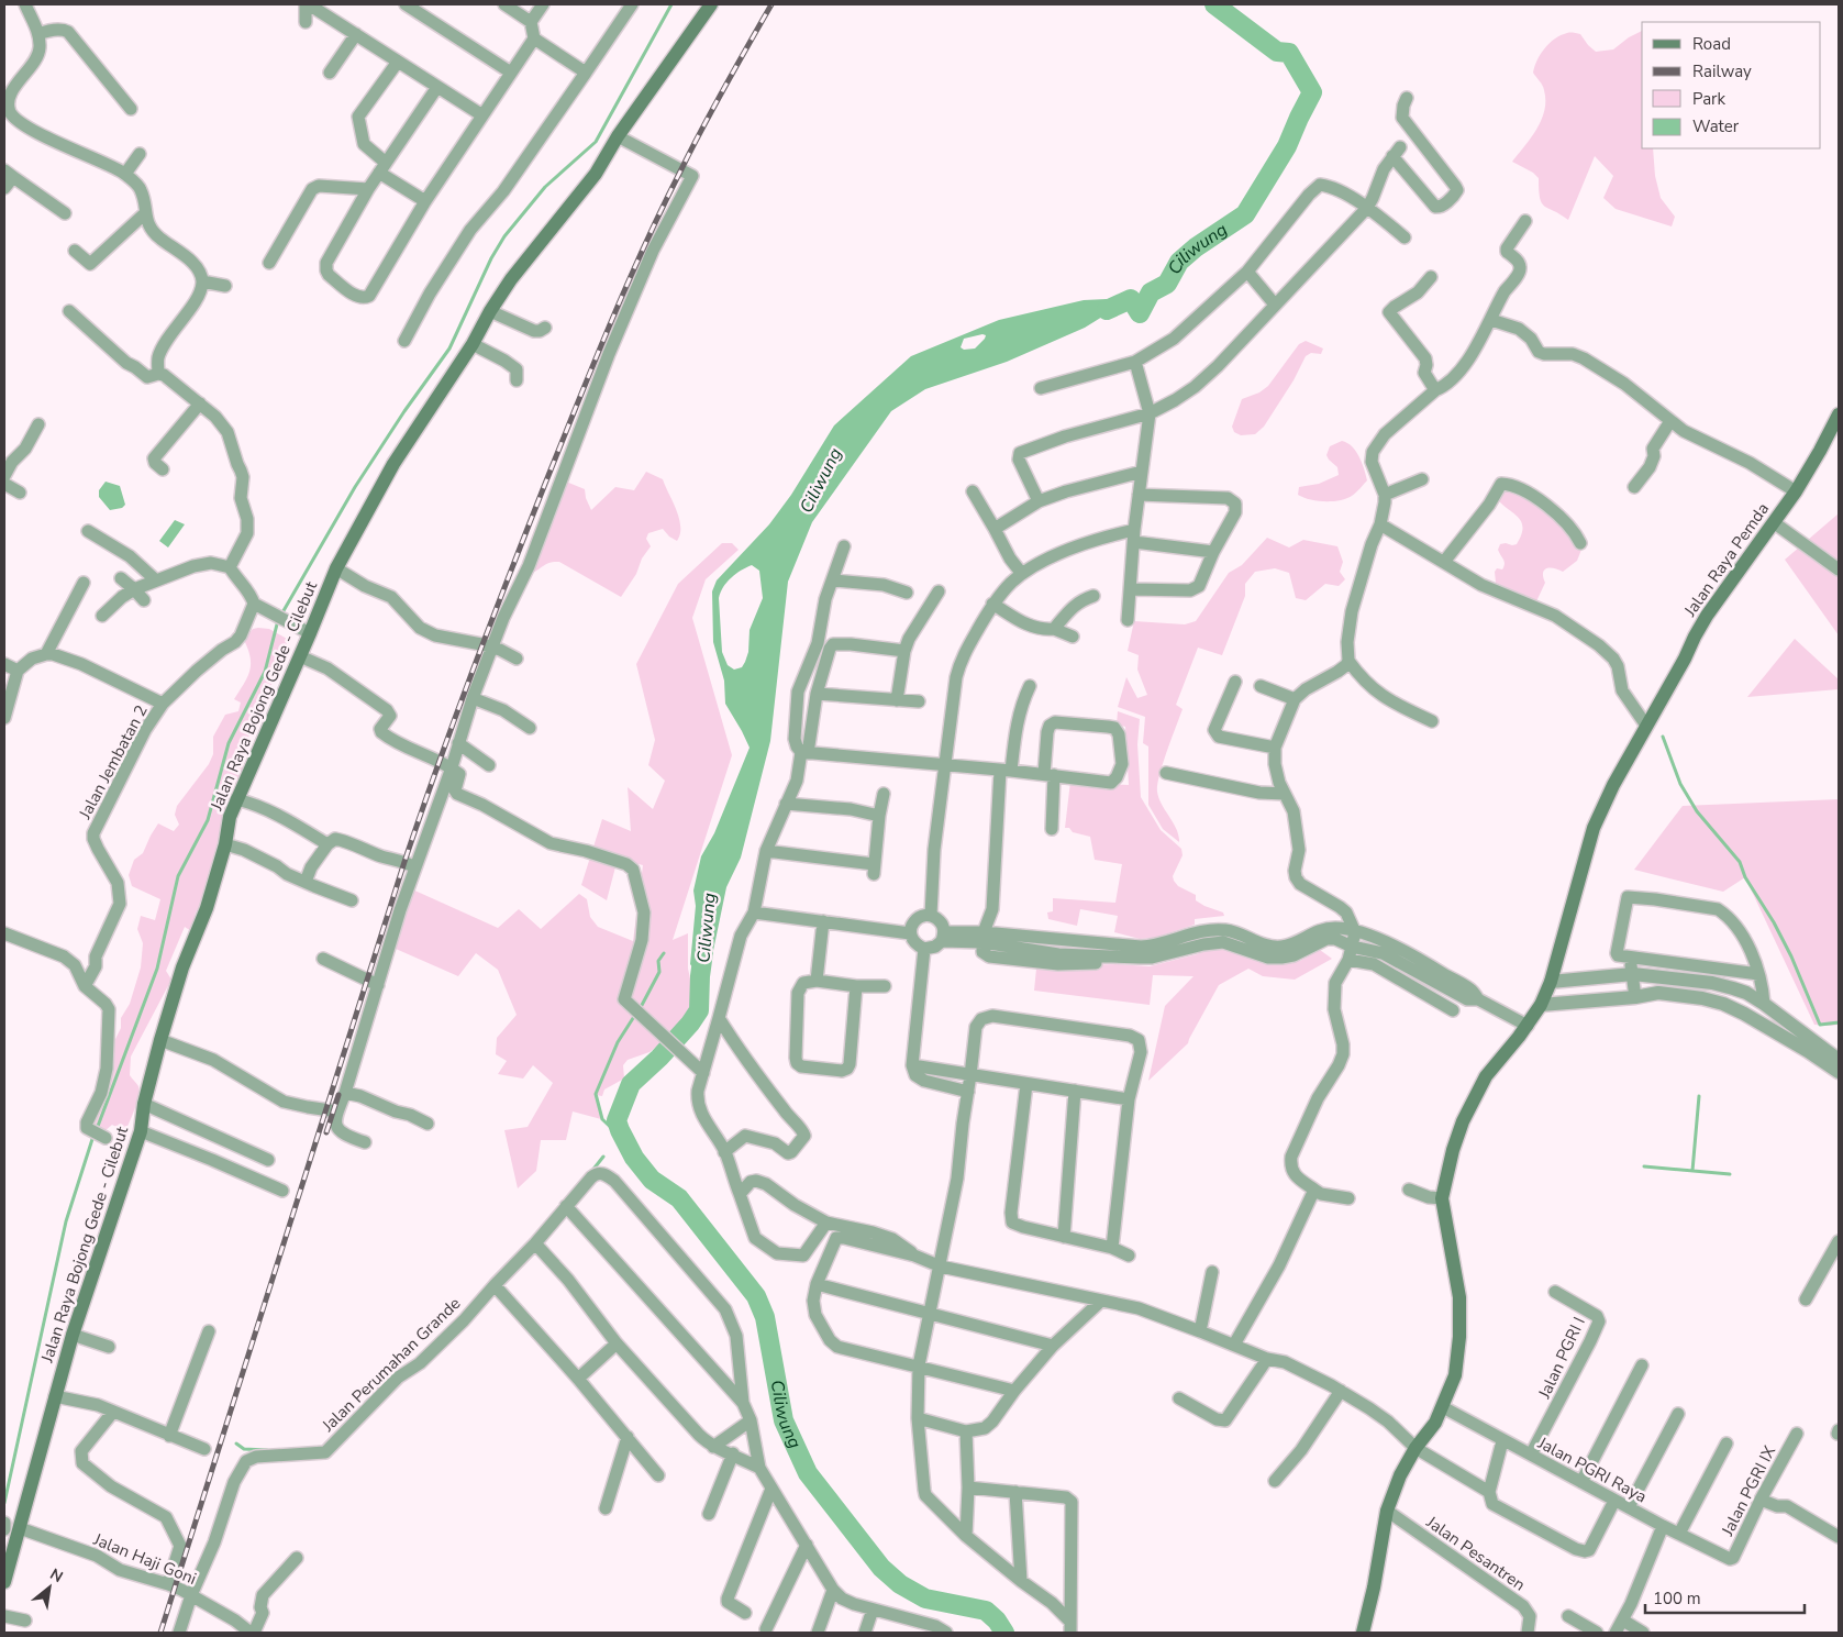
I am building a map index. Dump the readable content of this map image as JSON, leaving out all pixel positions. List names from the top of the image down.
{
  "streets": {
    "main road": ["Jalan Raya Pemda", "Jalan Raya Bojong Gede - Cilebut"],
    "street": [
      "Jalan Jembatan 2",
      "Jalan PGRI I",
      "Jalan Perumahan Grande",
      "Jalan PGRI Raya",
      "Jalan PGRI IX",
      "Jalan Pesantren",
      "Jalan Haji Goni"
    ]
  },
  "crossings": [
    ["Jalan Raya Bojong Gede - Cilebut", "Jalan Haji Goni"],
    ["Jalan PGRI I", "Jalan PGRI Raya"],
    ["Jalan Perumahan Grande", "Jalan Haji Goni"],
    ["Jalan PGRI Raya", "Jalan PGRI IX"]
  ],
  "water": ["Ciliwung"],
  "legend": [
    "Road",
    "Railway",
    "Park",
    "Water"
  ],
  "scale_bar": "100 m",
  "north": "top right"
}
